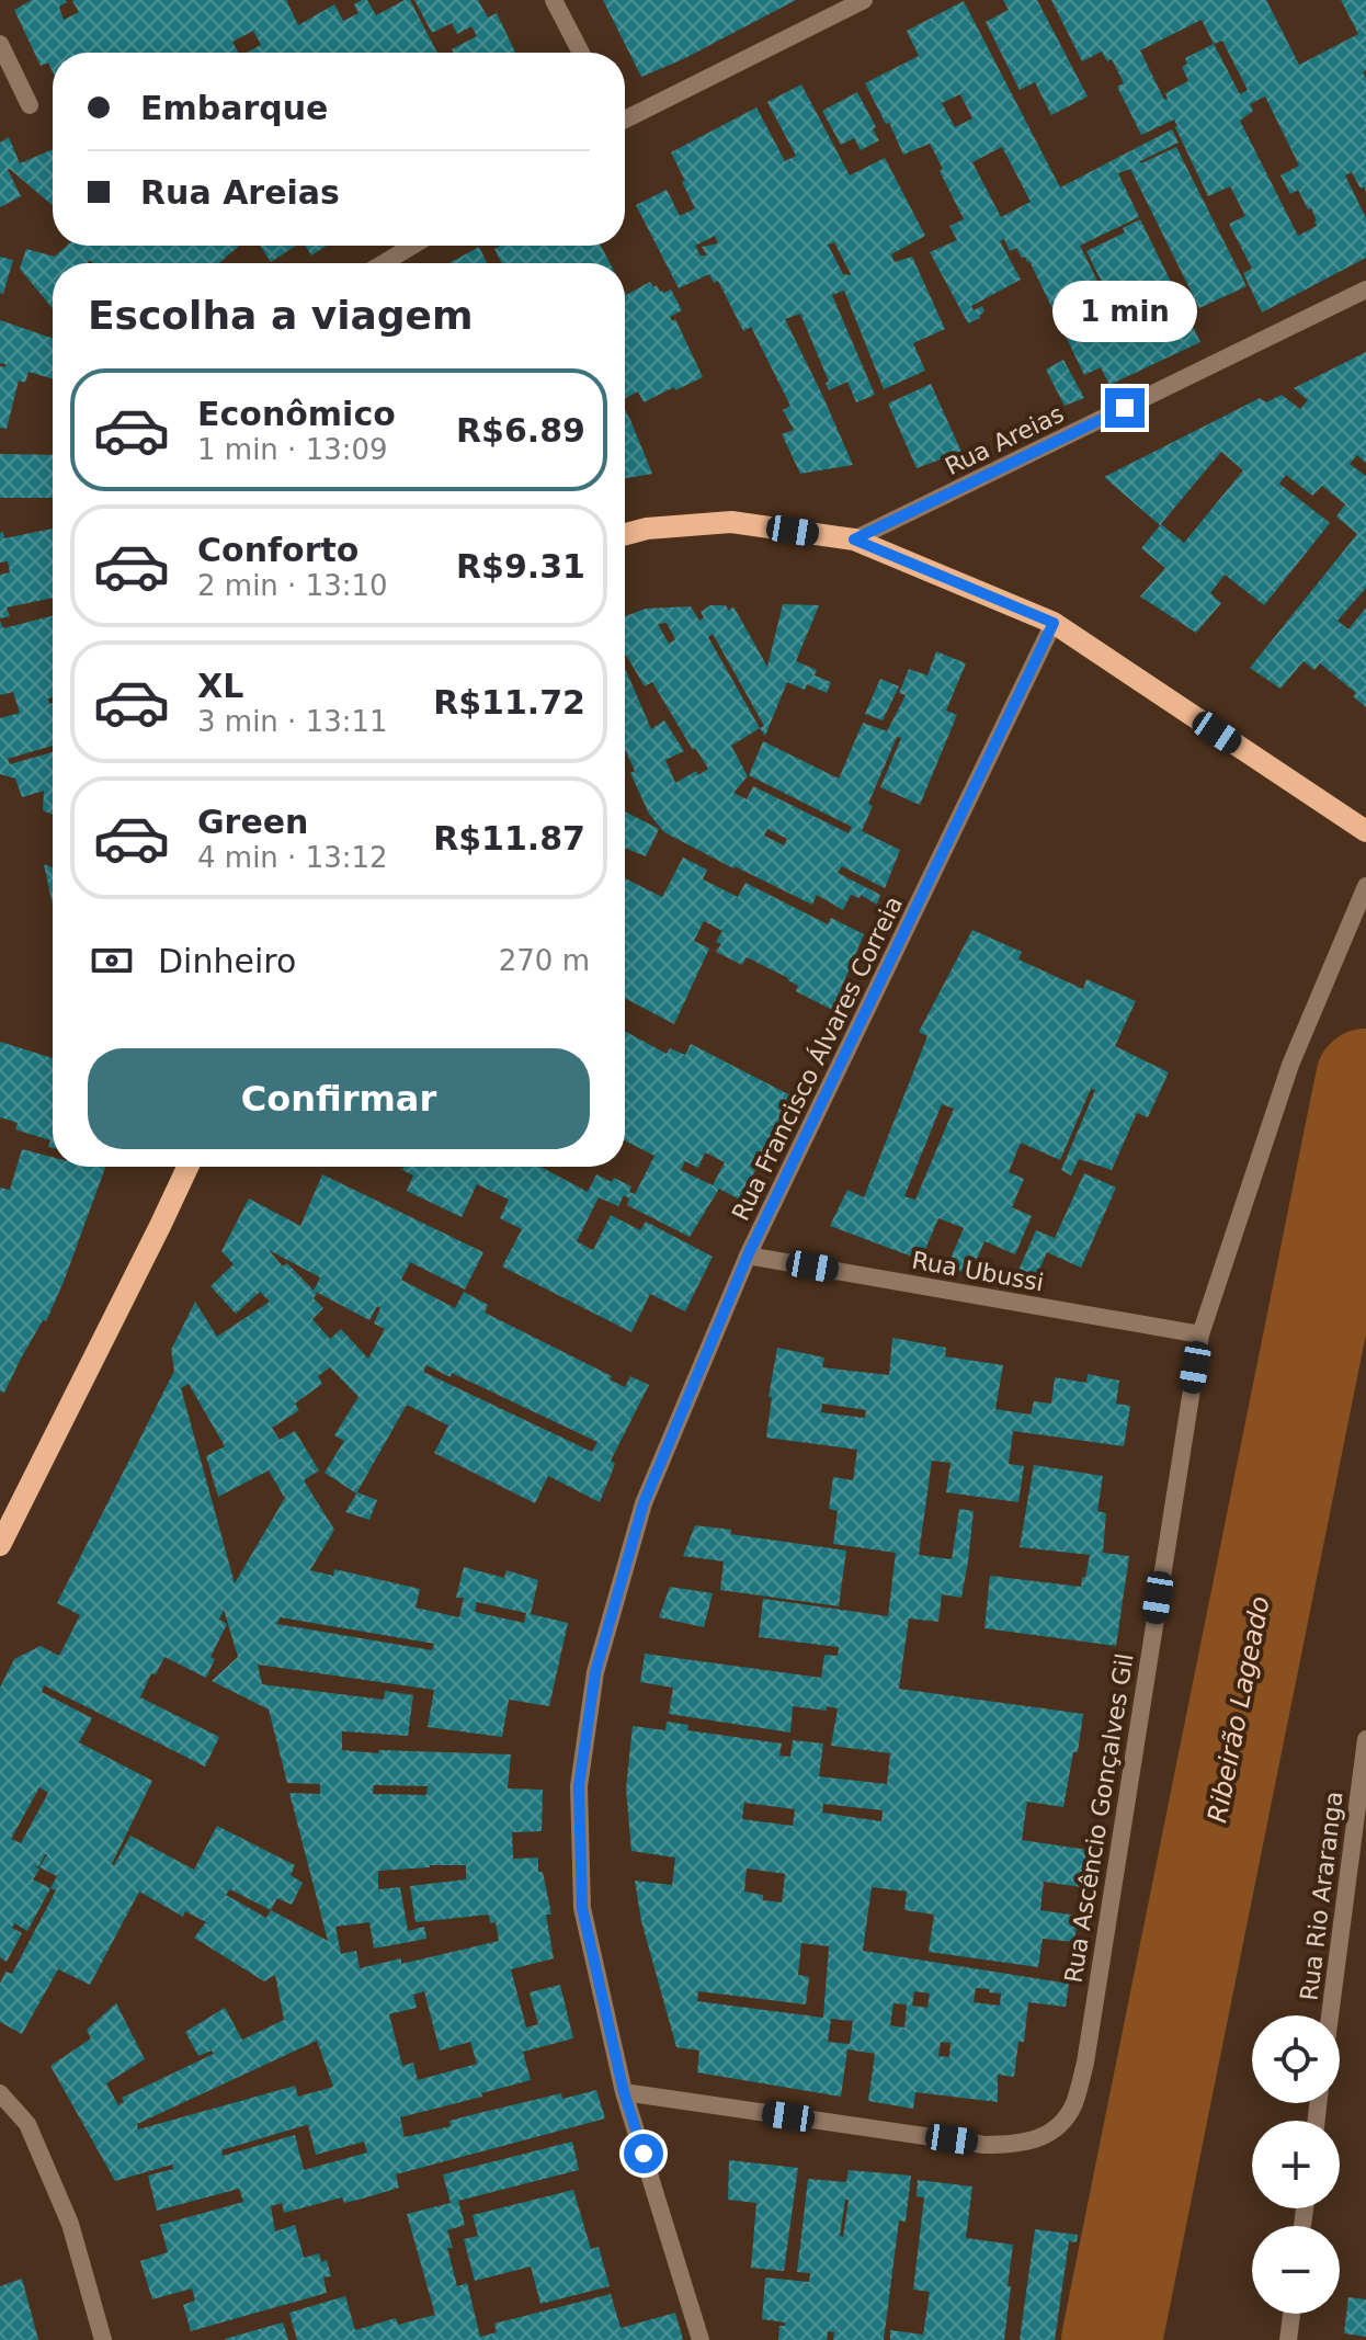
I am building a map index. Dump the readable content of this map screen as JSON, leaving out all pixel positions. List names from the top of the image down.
{
  "streets": {
    "street": [
      "Rua Areias",
      "Rua Francisco Álvares Correia",
      "Rua Ubussi",
      "Rua Ascêncio Gonçalves Gil",
      "Rua Rio Araranga"
    ]
  },
  "crossings": [
    ["Rua Francisco Álvares Correia", "Rua Ubussi"],
    ["Rua Francisco Álvares Correia", "Rua Ascêncio Gonçalves Gil"],
    ["Rua Ubussi", "Rua Ascêncio Gonçalves Gil"]
  ],
  "water": ["Ribeirão Lageado"],
  "page": {
    "banner": ["Embarque", "Rua Areias"],
    "heading": "Escolha a viagem",
    "bubble": "1 min",
    "list": [
      {
        "name": "Econômico",
        "note": "1 min · 13:09",
        "value": "R$6.89"
      },
      {
        "name": "Conforto",
        "note": "2 min · 13:10",
        "value": "R$9.31"
      },
      {
        "name": "XL",
        "note": "3 min · 13:11",
        "value": "R$11.72"
      },
      {
        "name": "Green",
        "note": "4 min · 13:12",
        "value": "R$11.87"
      }
    ],
    "pay": ["Dinheiro", "270 m"],
    "buttons": "Confirmar",
    "map_buttons": ["+", "−"]
  }
}
